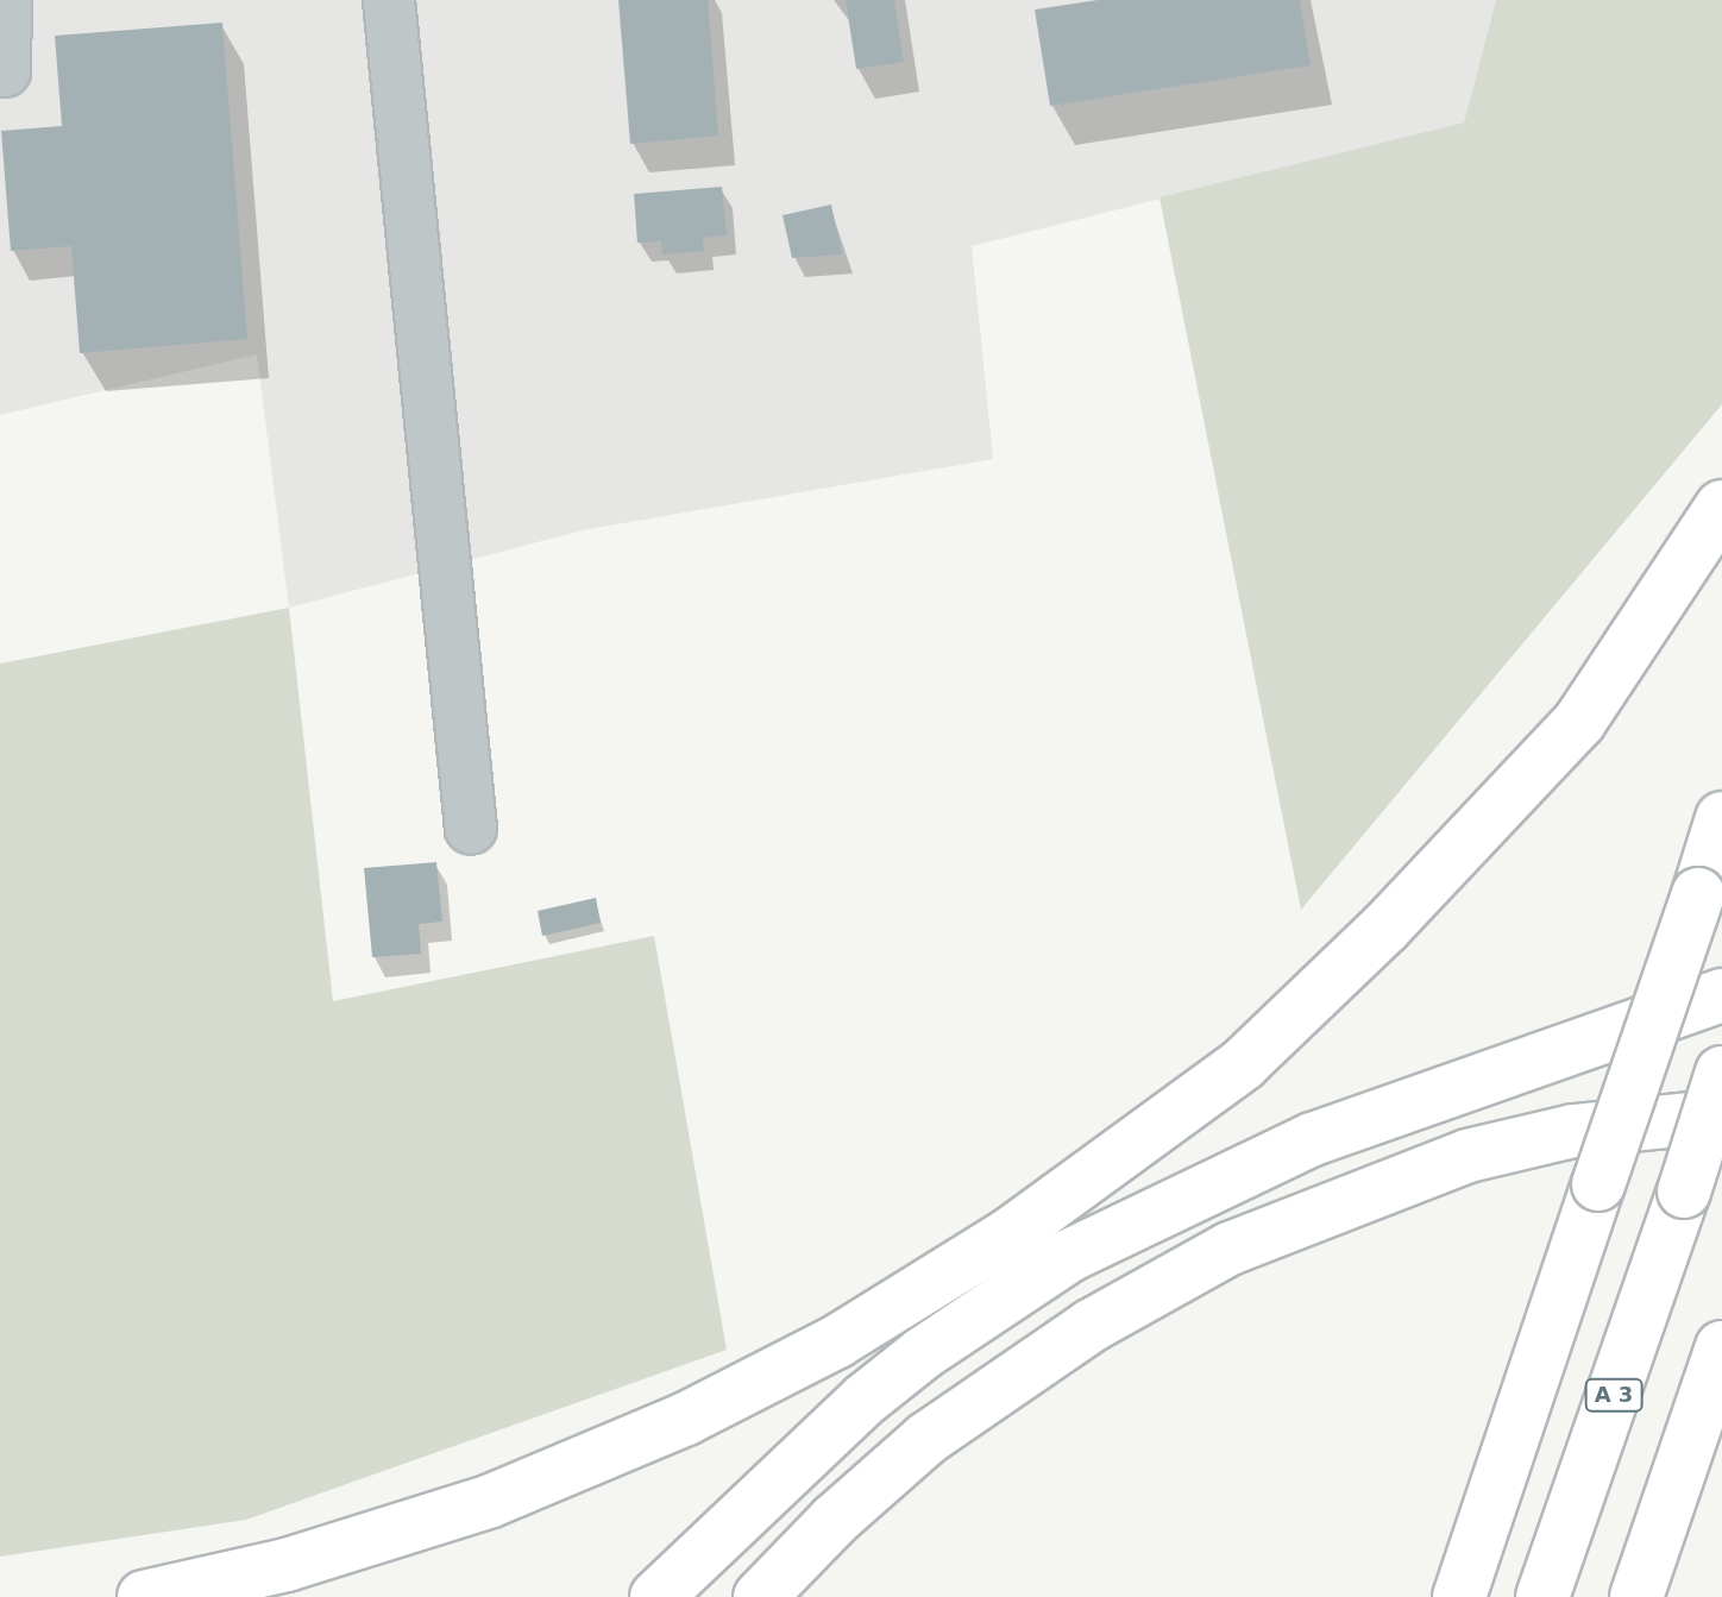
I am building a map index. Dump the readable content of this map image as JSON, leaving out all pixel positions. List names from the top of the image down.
{
  "streets": {
    "highway": ["A 3"]
  }
}
